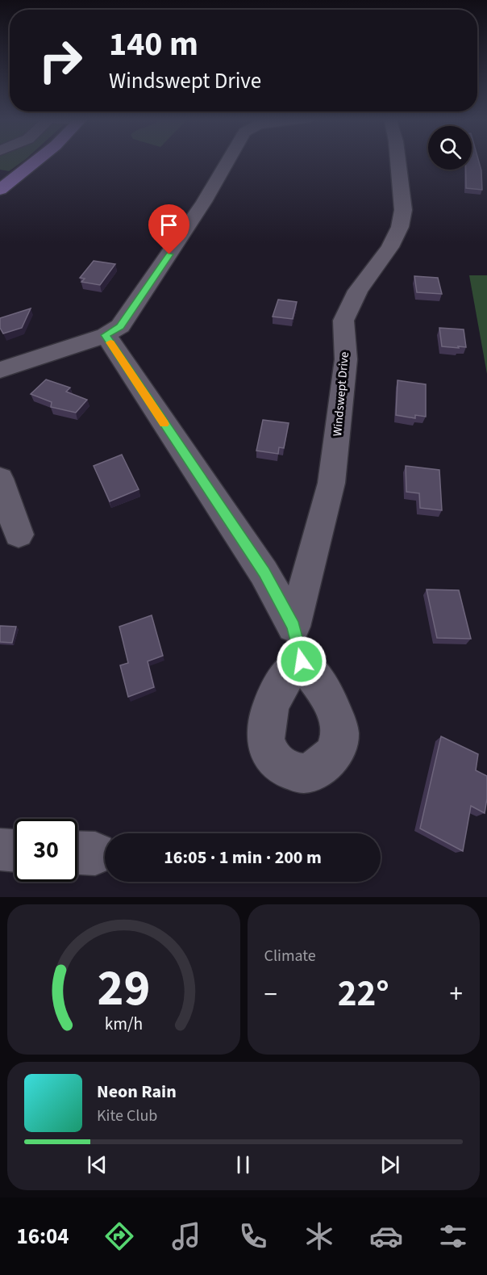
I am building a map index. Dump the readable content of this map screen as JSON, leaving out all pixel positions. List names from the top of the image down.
{
  "streets": {
    "street": ["Windswept Drive"]
  },
  "page": {
    "turn": ["140 m", "Windswept Drive"],
    "limit": "30",
    "trip": "16:05 · 1 min · 200 m",
    "tile": "Climate",
    "heat": ["−", "22°", "+"],
    "song": ["Neon Rain", "Kite Club"],
    "tabs": "16:04",
    "gauge": ["29", "km/h"]
  }
}
